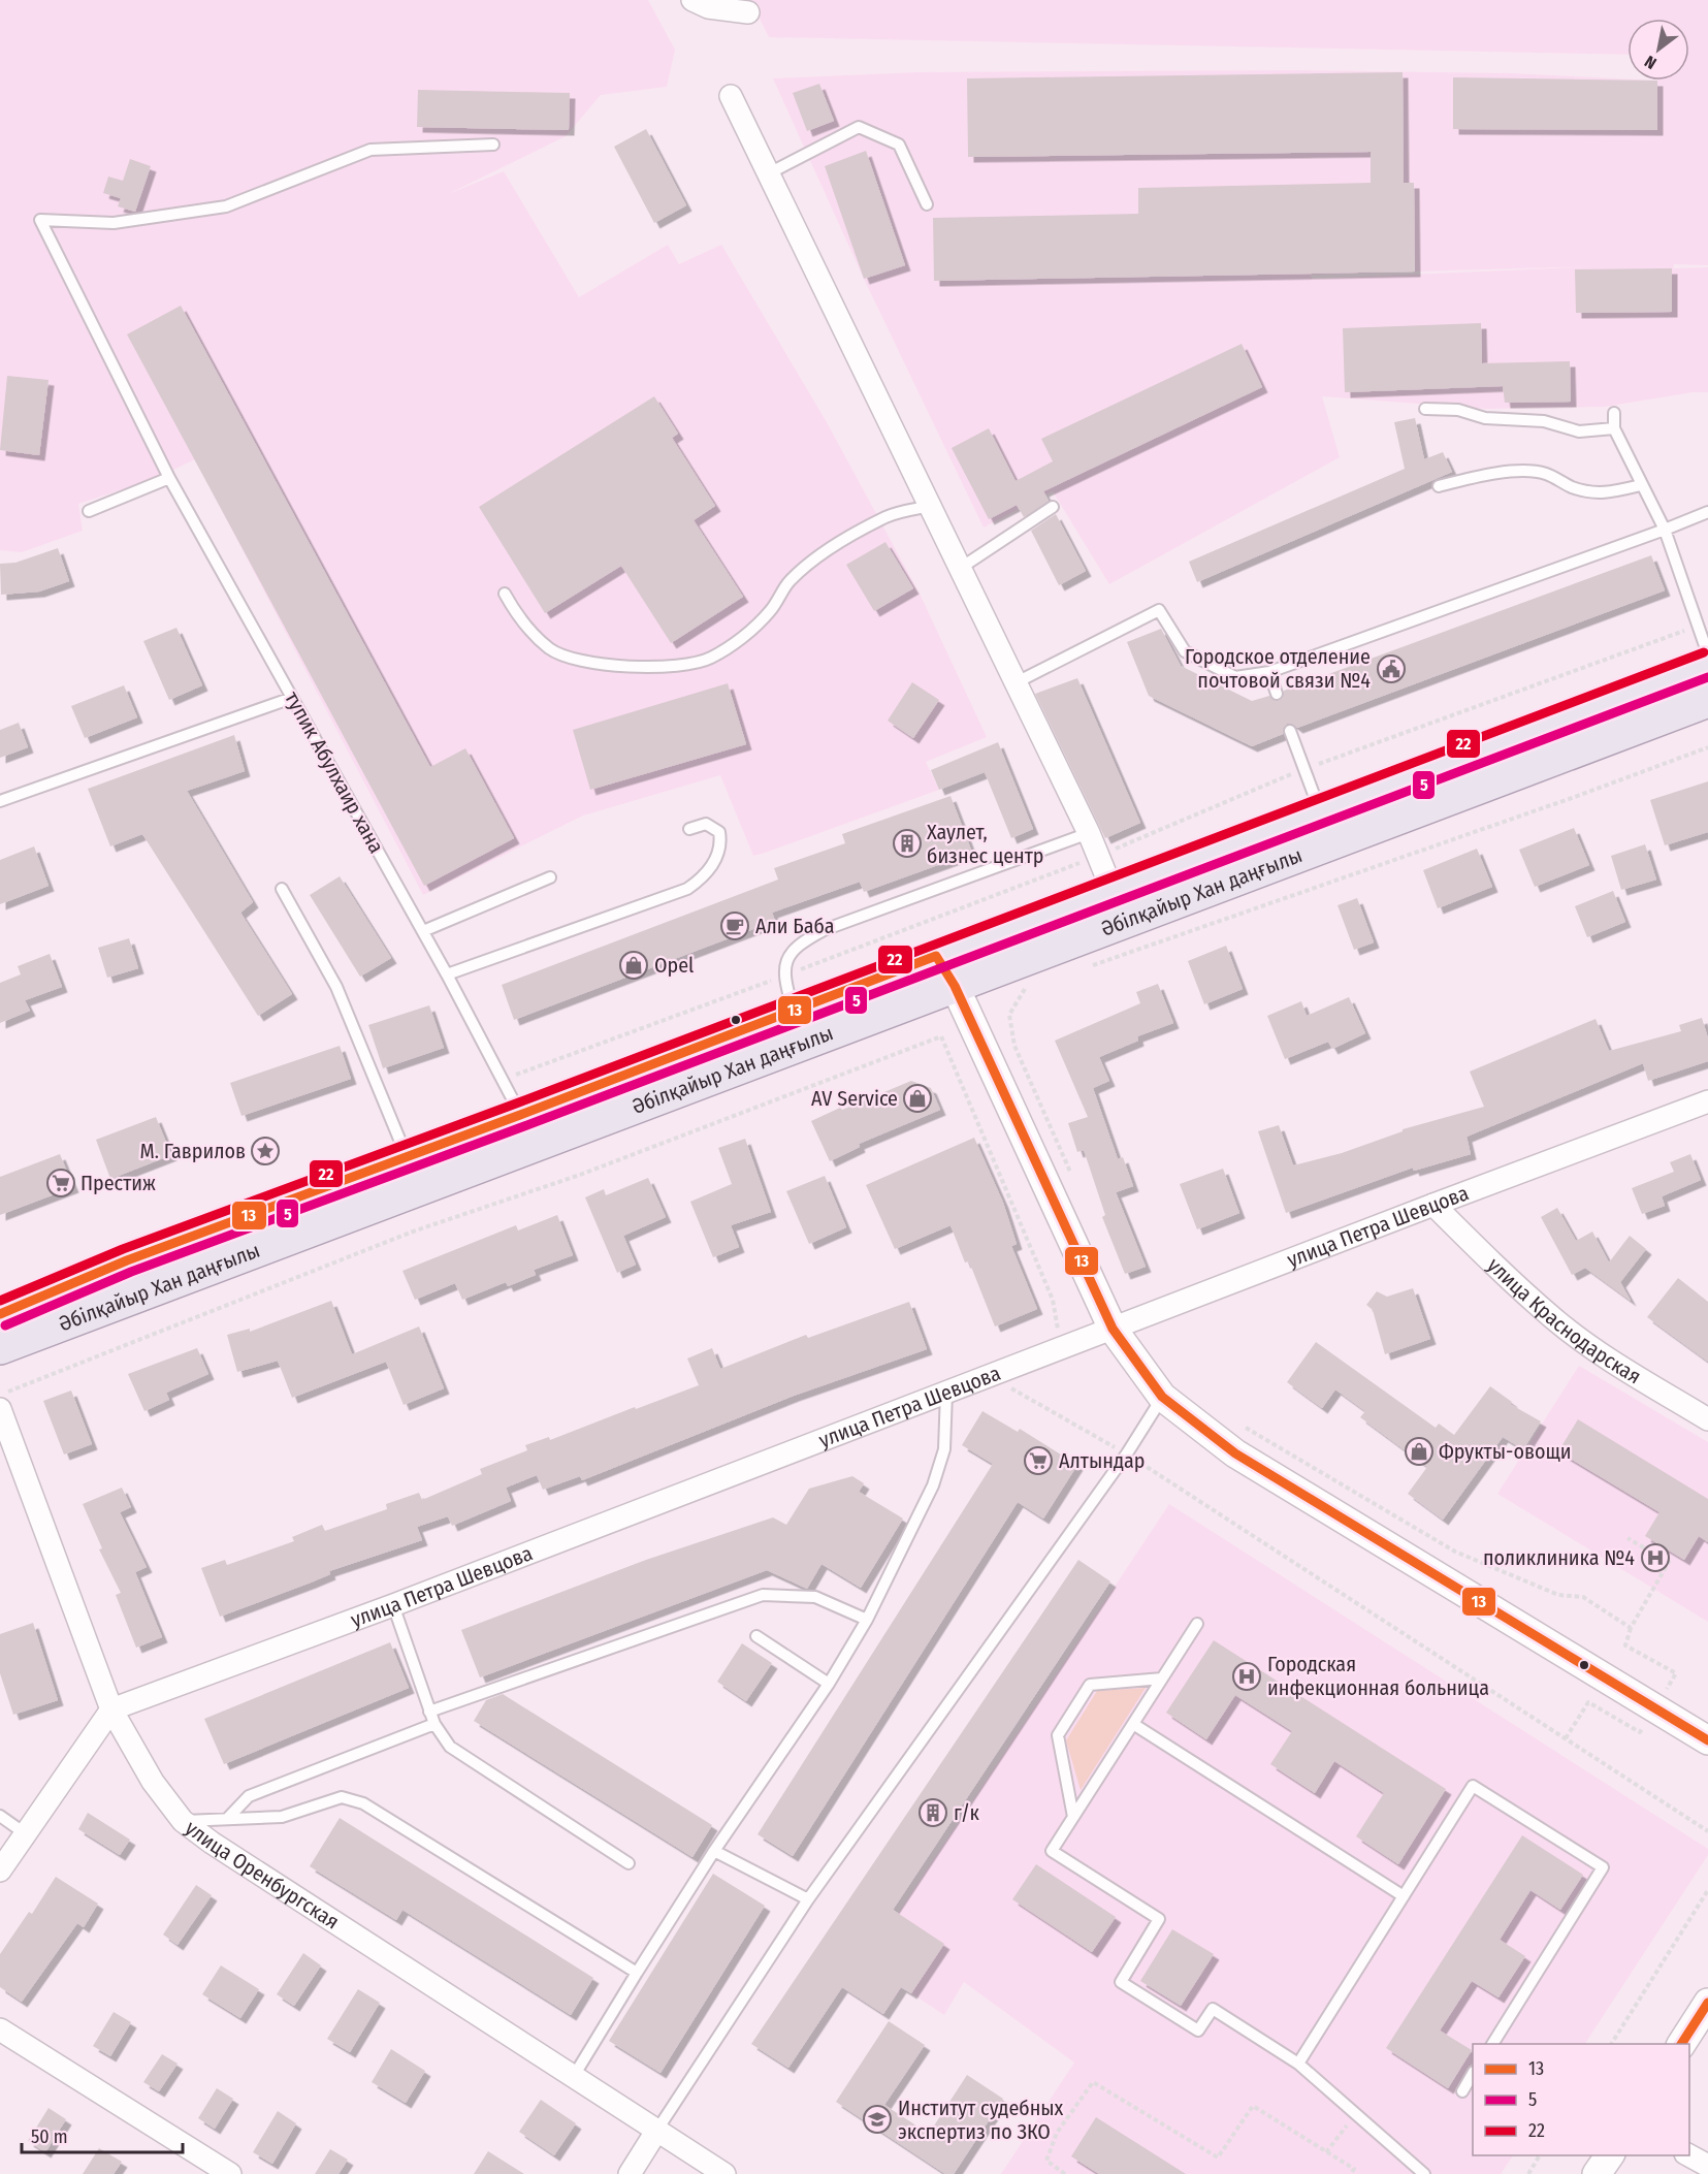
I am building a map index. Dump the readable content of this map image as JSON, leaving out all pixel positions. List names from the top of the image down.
{
  "streets": {
    "main road": ["Әбілқайыр Хан даңғылы"],
    "street": ["улица Петра Шевцова", "улица Краснодарская", "улица Оренбургская"],
    "lane": ["тупик Абулхаир хана"]
  },
  "crossings": [
    ["тупик Абулхаир хана", "Әбілқайыр Хан даңғылы"],
    ["улица Петра Шевцова", "улица Краснодарская"],
    ["улица Петра Шевцова", "улица Оренбургская"]
  ],
  "places": {
    "public building": ["Городское отделение почтовой связи №4"],
    "building": ["Хаулет, бизнес центр", "г/к"],
    "cafe": ["Али Баба"],
    "shop": ["Opel", "AV Service", "Фрукты-овощи"],
    "place": ["М. Гаврилов"],
    "supermarket": ["Престиж", "Алтындар"],
    "hospital": ["поликлиника №4", "Городская инфекционная больница"],
    "school or university": ["Институт судебных экспертиз по ЗКО"]
  },
  "lines": ["transit line 22", "transit line 5", "transit line 13"],
  "legend": ["13", "5", "22"],
  "scale_bar": "50 m",
  "north": "bottom left"
}
